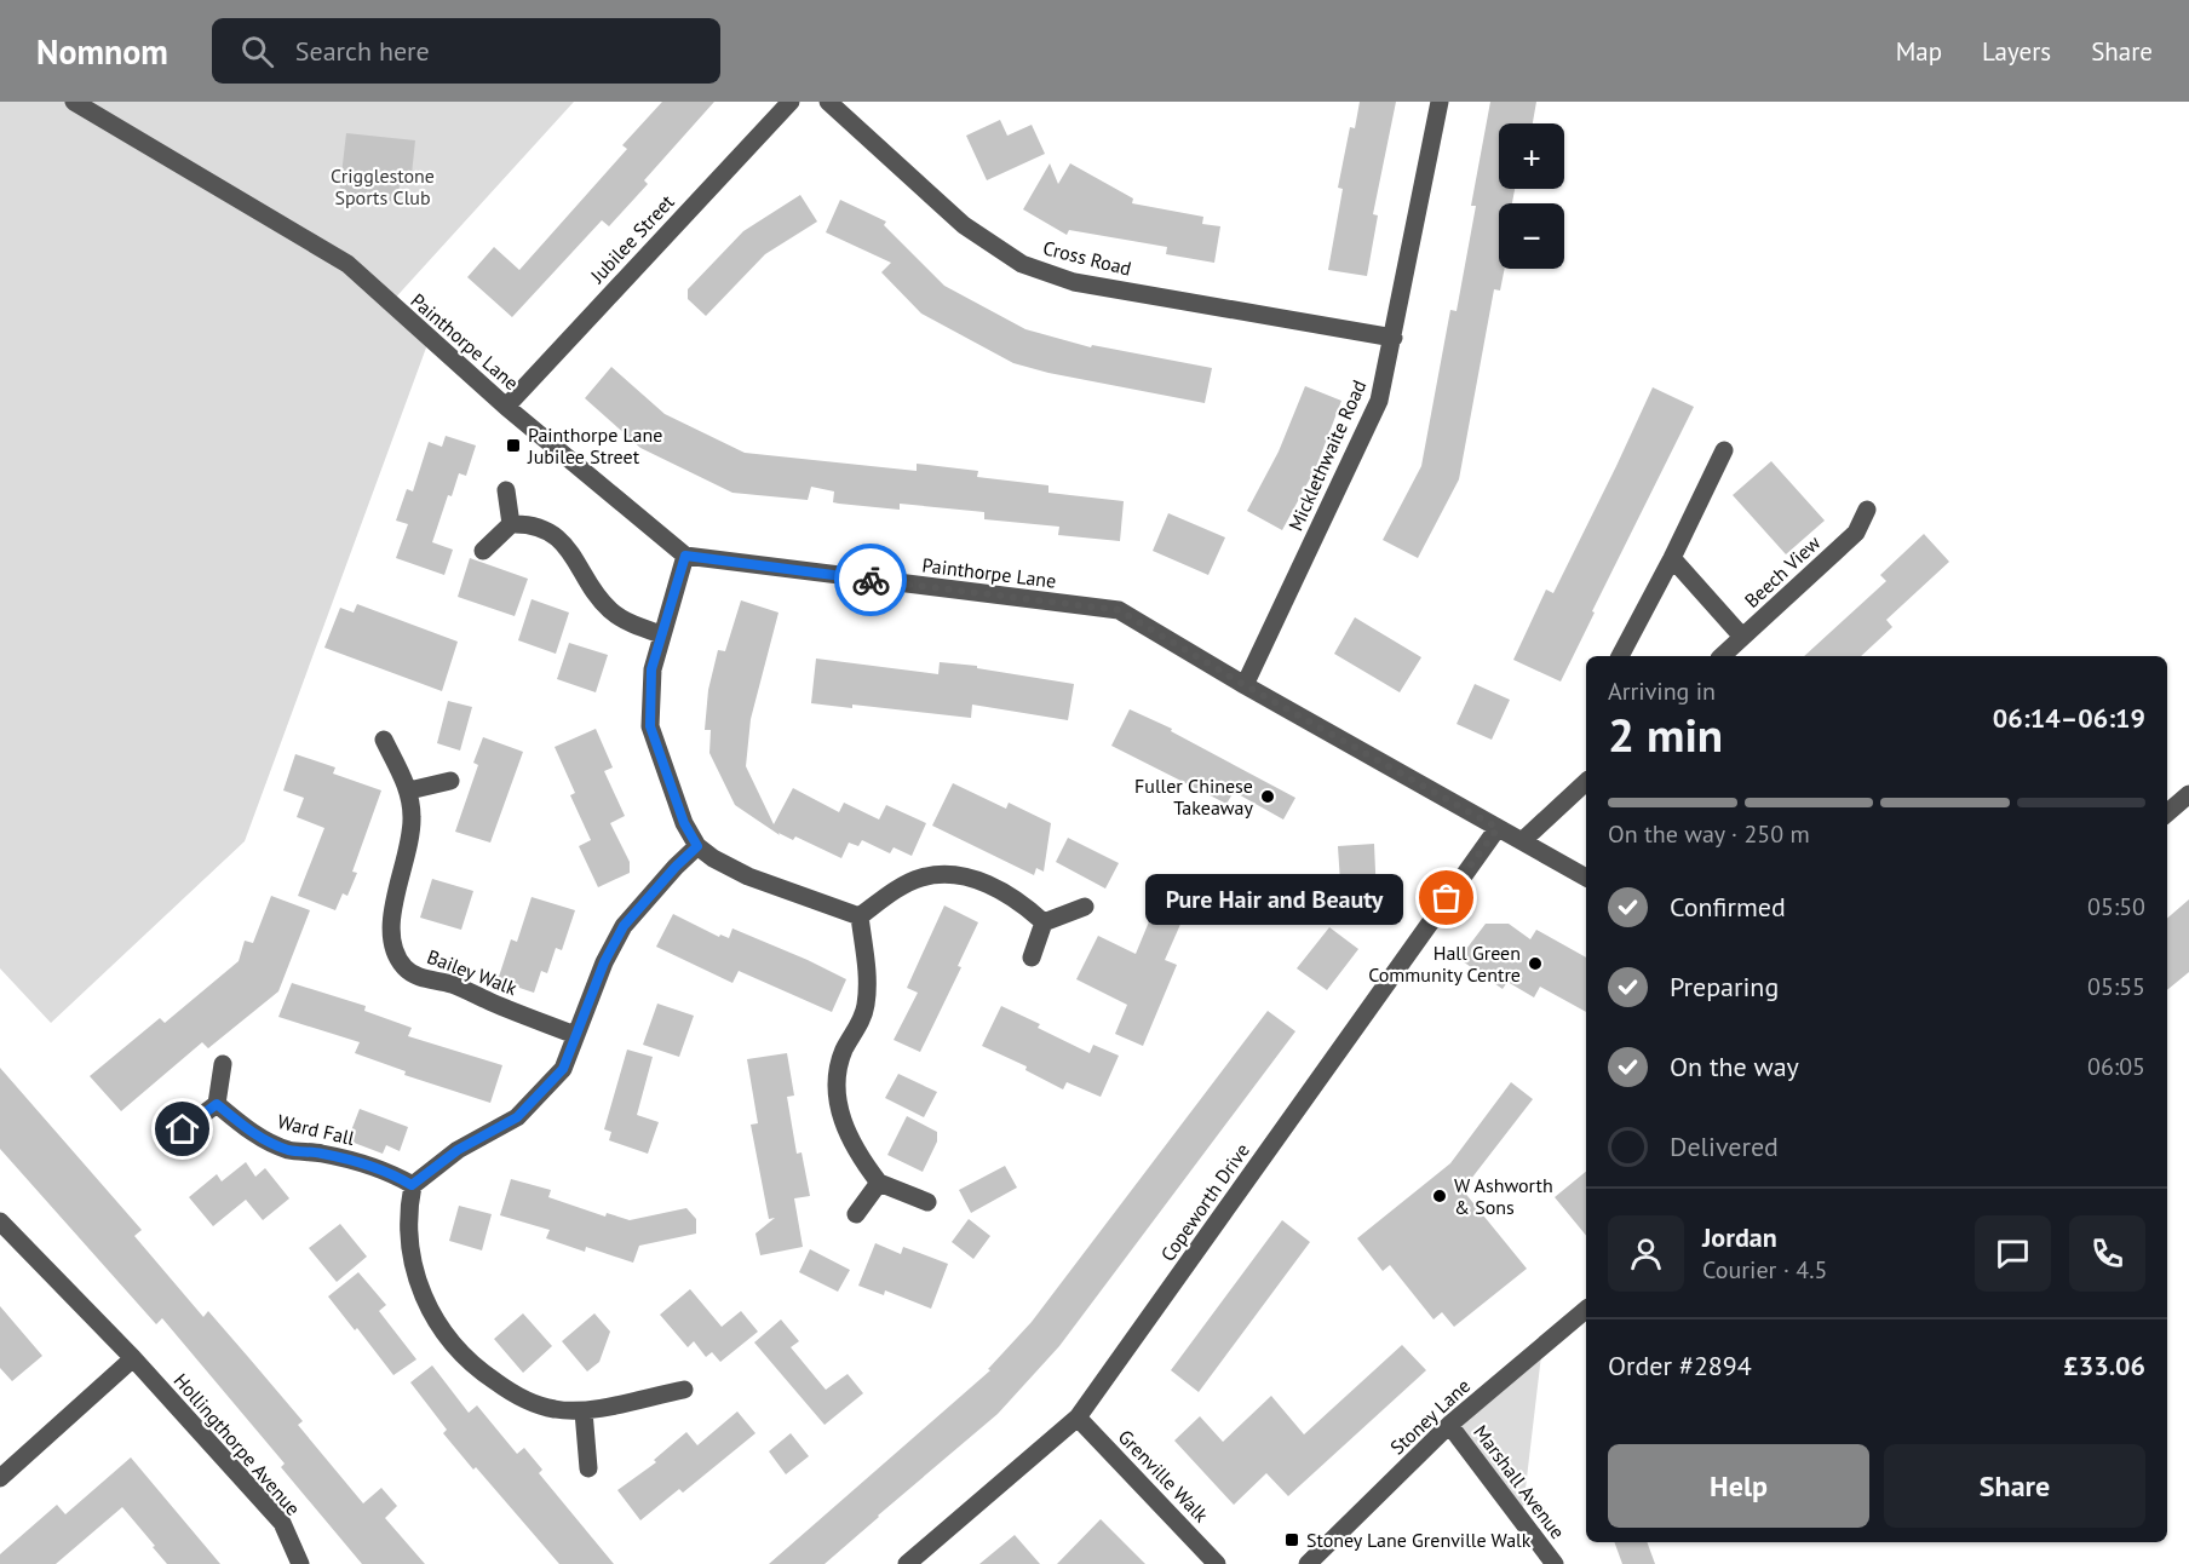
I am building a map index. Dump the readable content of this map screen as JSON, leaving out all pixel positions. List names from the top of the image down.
{
  "streets": {
    "street": [
      "Jubilee Street",
      "Cross Road",
      "Painthorpe Lane",
      "Micklethwaite Road",
      "Beech View",
      "Bailey Walk",
      "Ward Fall",
      "Copeworth Drive",
      "Stoney Lane",
      "Hollingthorpe Avenue",
      "Grenville Walk",
      "Marshall Avenue"
    ]
  },
  "crossings": [
    ["Jubilee Street", "Painthorpe Lane"],
    ["Cross Road", "Micklethwaite Road"],
    ["Painthorpe Lane", "Micklethwaite Road"],
    ["Painthorpe Lane", "Copeworth Drive"],
    ["Copeworth Drive", "Grenville Walk"],
    ["Stoney Lane", "Marshall Avenue"]
  ],
  "parks": ["Crigglestone Sports Club"],
  "places": {
    "transit": ["Painthorpe Lane Jubilee Street", "Stoney Lane Grenville Walk"],
    "other": [
      "Fuller Chinese Takeaway",
      "Pure Hair and Beauty",
      "Hall Green Community Centre",
      "W Ashworth & Sons"
    ]
  },
  "page": {
    "header": "Nomnom",
    "search": "Search here",
    "nav": ["Map", "Layers", "Share"],
    "map_buttons": ["+", "−"],
    "heading": ["2 min", "Arriving in", "06:14–06:19"],
    "panel": [
      "Jordan",
      "Courier · 4.5",
      "Order #2894",
      "£33.06"
    ],
    "bar": "On the way · 250 m",
    "list": [
      ["Confirmed", "05:50"],
      ["Preparing", "05:55"],
      ["On the way", "06:05"],
      "Delivered"
    ],
    "bubble": "Pure Hair and Beauty",
    "buttons": ["Help", "Share"]
  }
}
